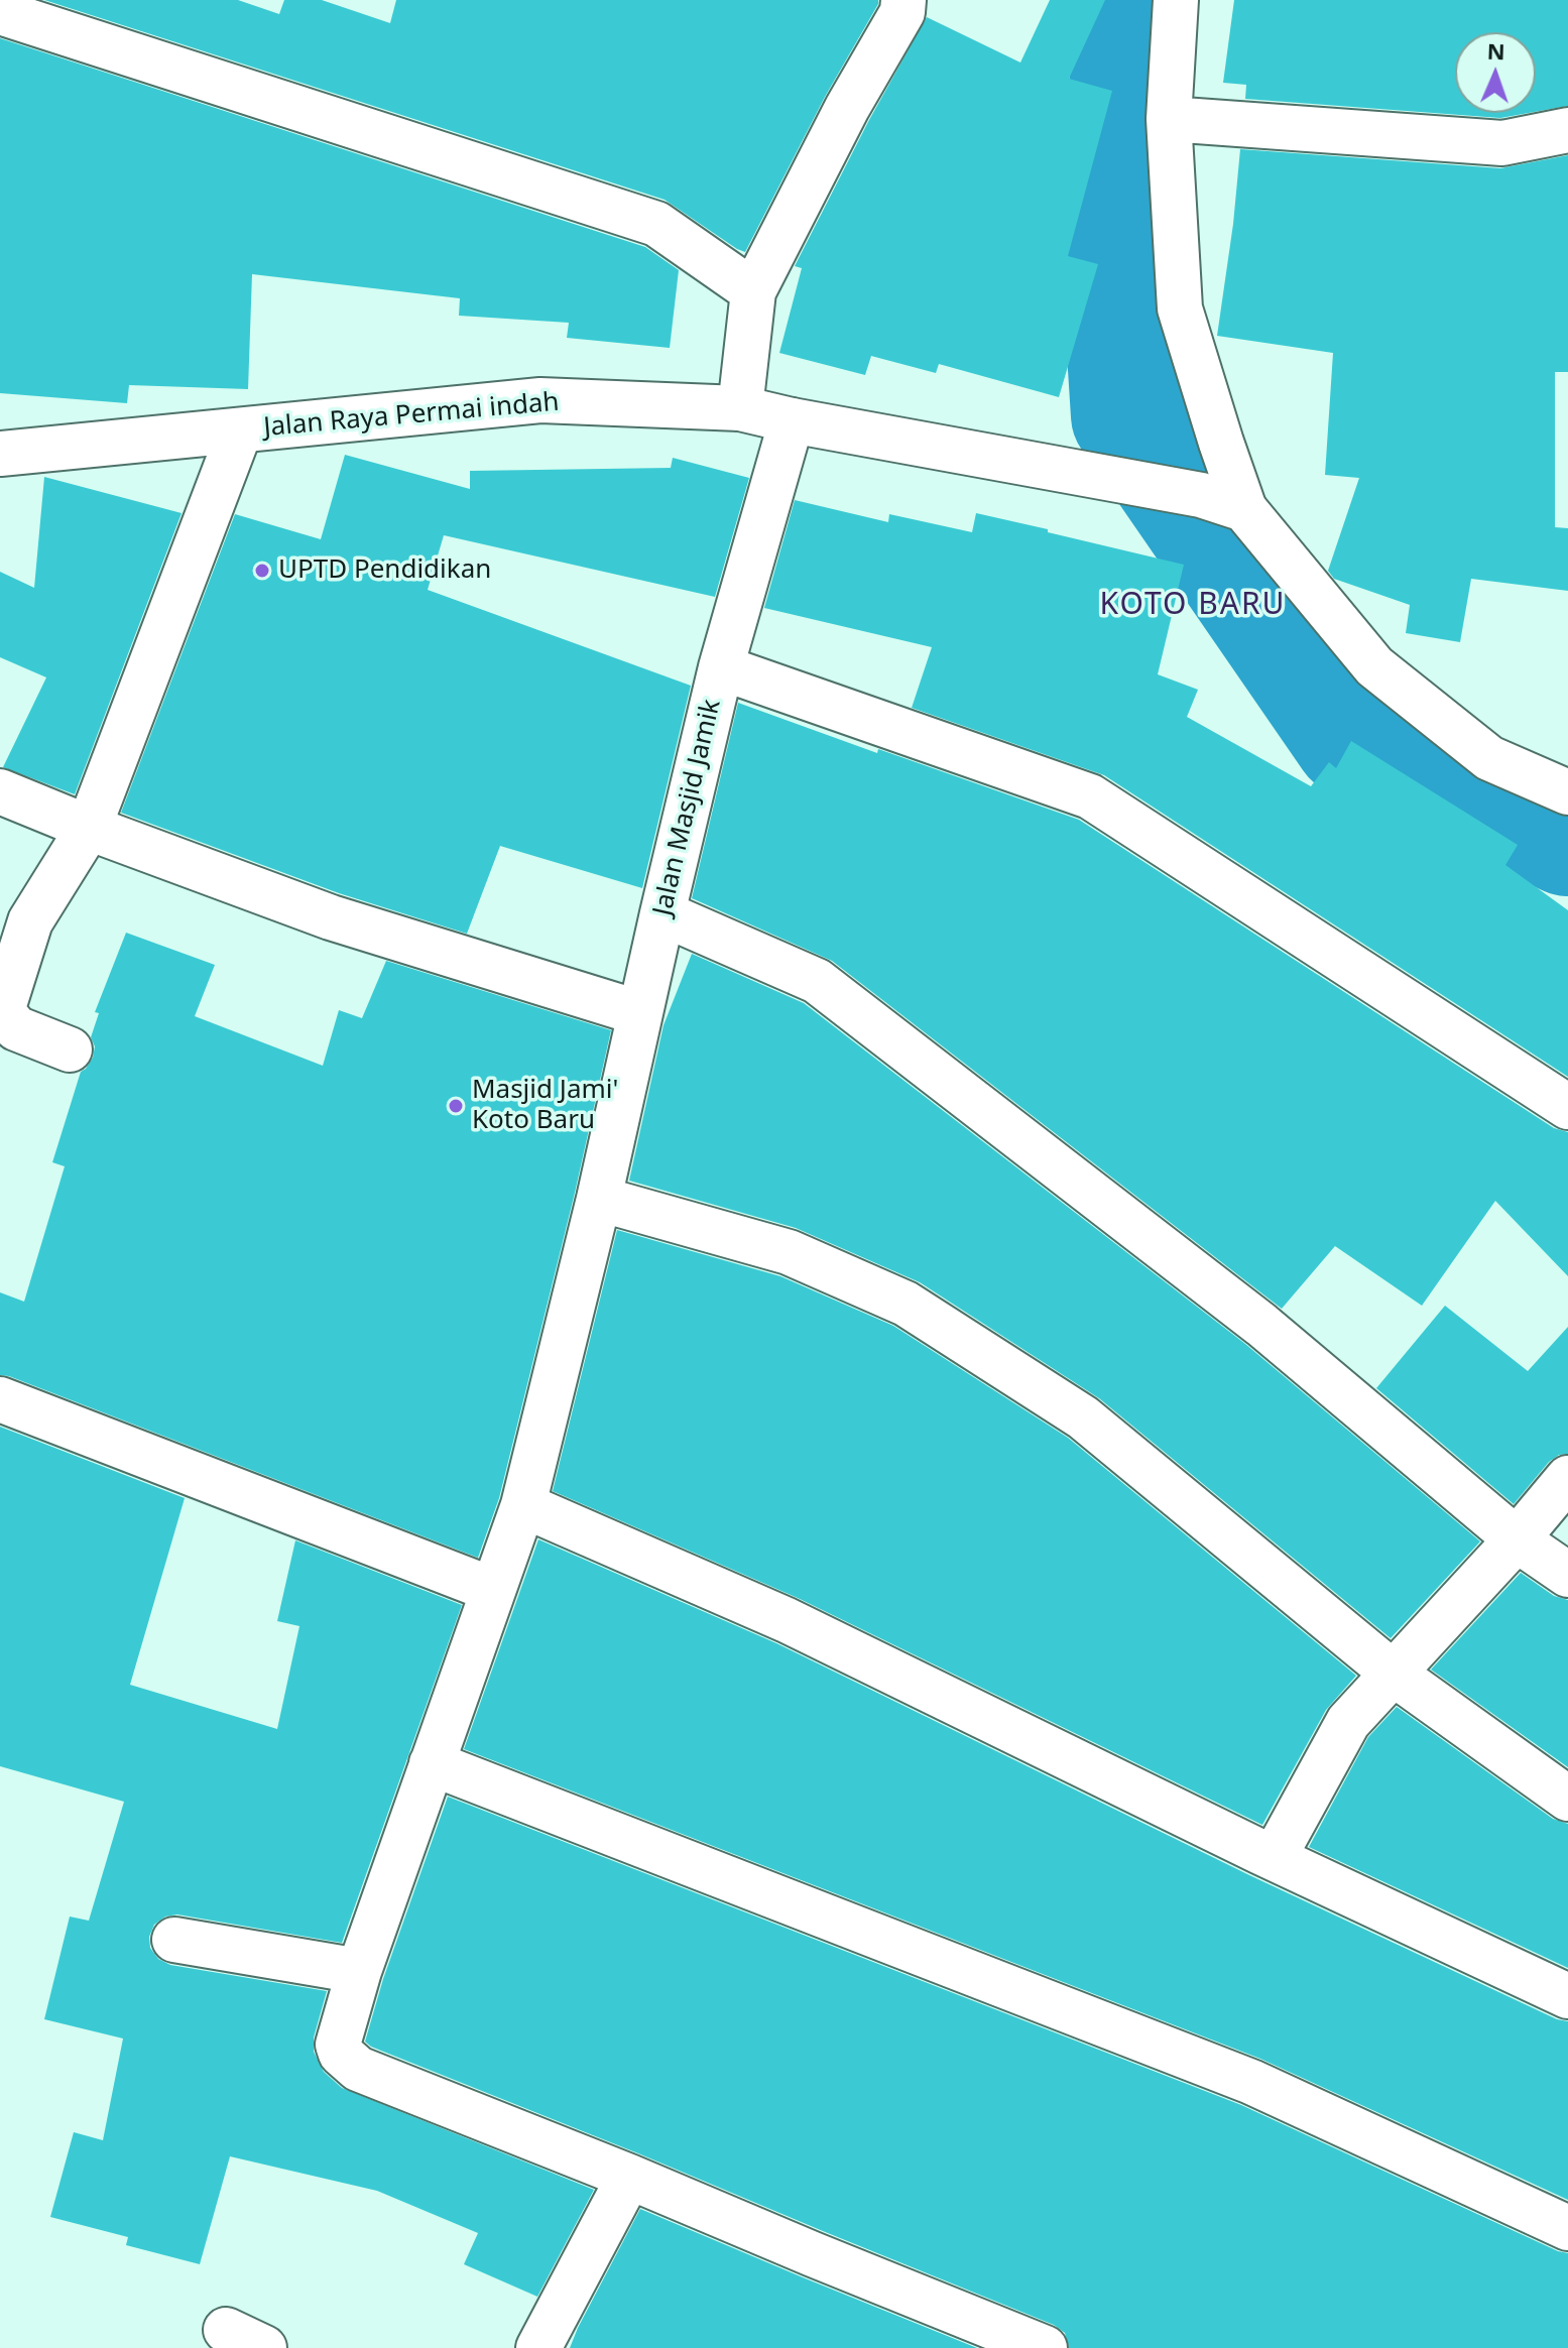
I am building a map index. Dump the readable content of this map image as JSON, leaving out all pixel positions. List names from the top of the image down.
{
  "streets": {
    "street": ["Jalan Raya Permai indah", "Jalan Masjid Jamik"]
  },
  "crossings": [
    ["Jalan Raya Permai indah", "Jalan Masjid Jamik"]
  ],
  "districts": ["KOTO BARU"],
  "places": ["UPTD Pendidikan", "Masjid Jami' Koto Baru"],
  "north": "top"
}
